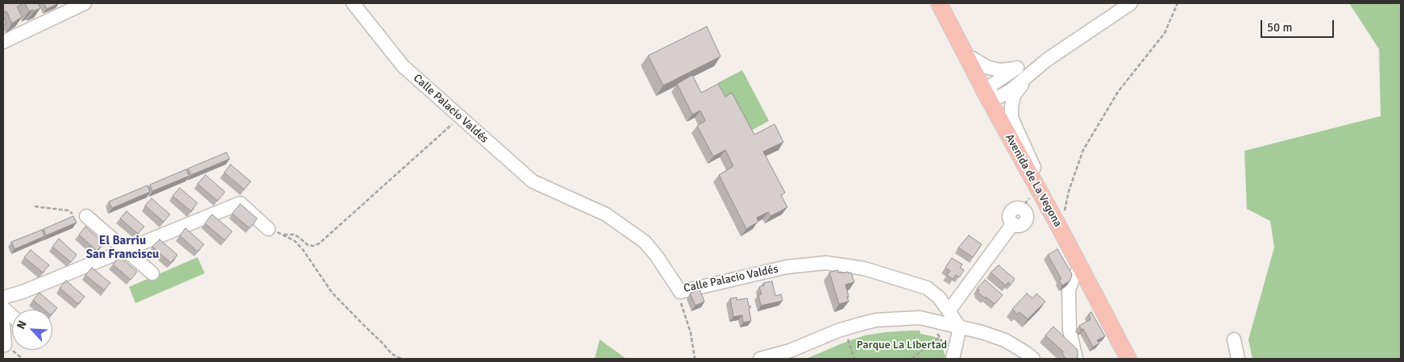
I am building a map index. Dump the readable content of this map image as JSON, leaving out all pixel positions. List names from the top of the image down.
{
  "streets": {
    "main road": ["Avenida de La Vegona"],
    "street": ["Calle Palacio Valdés"]
  },
  "districts": ["El Barriu San Franciscu"],
  "parks": ["Parque La Libertad"],
  "scale_bar": "50 m",
  "north": "top left"
}
